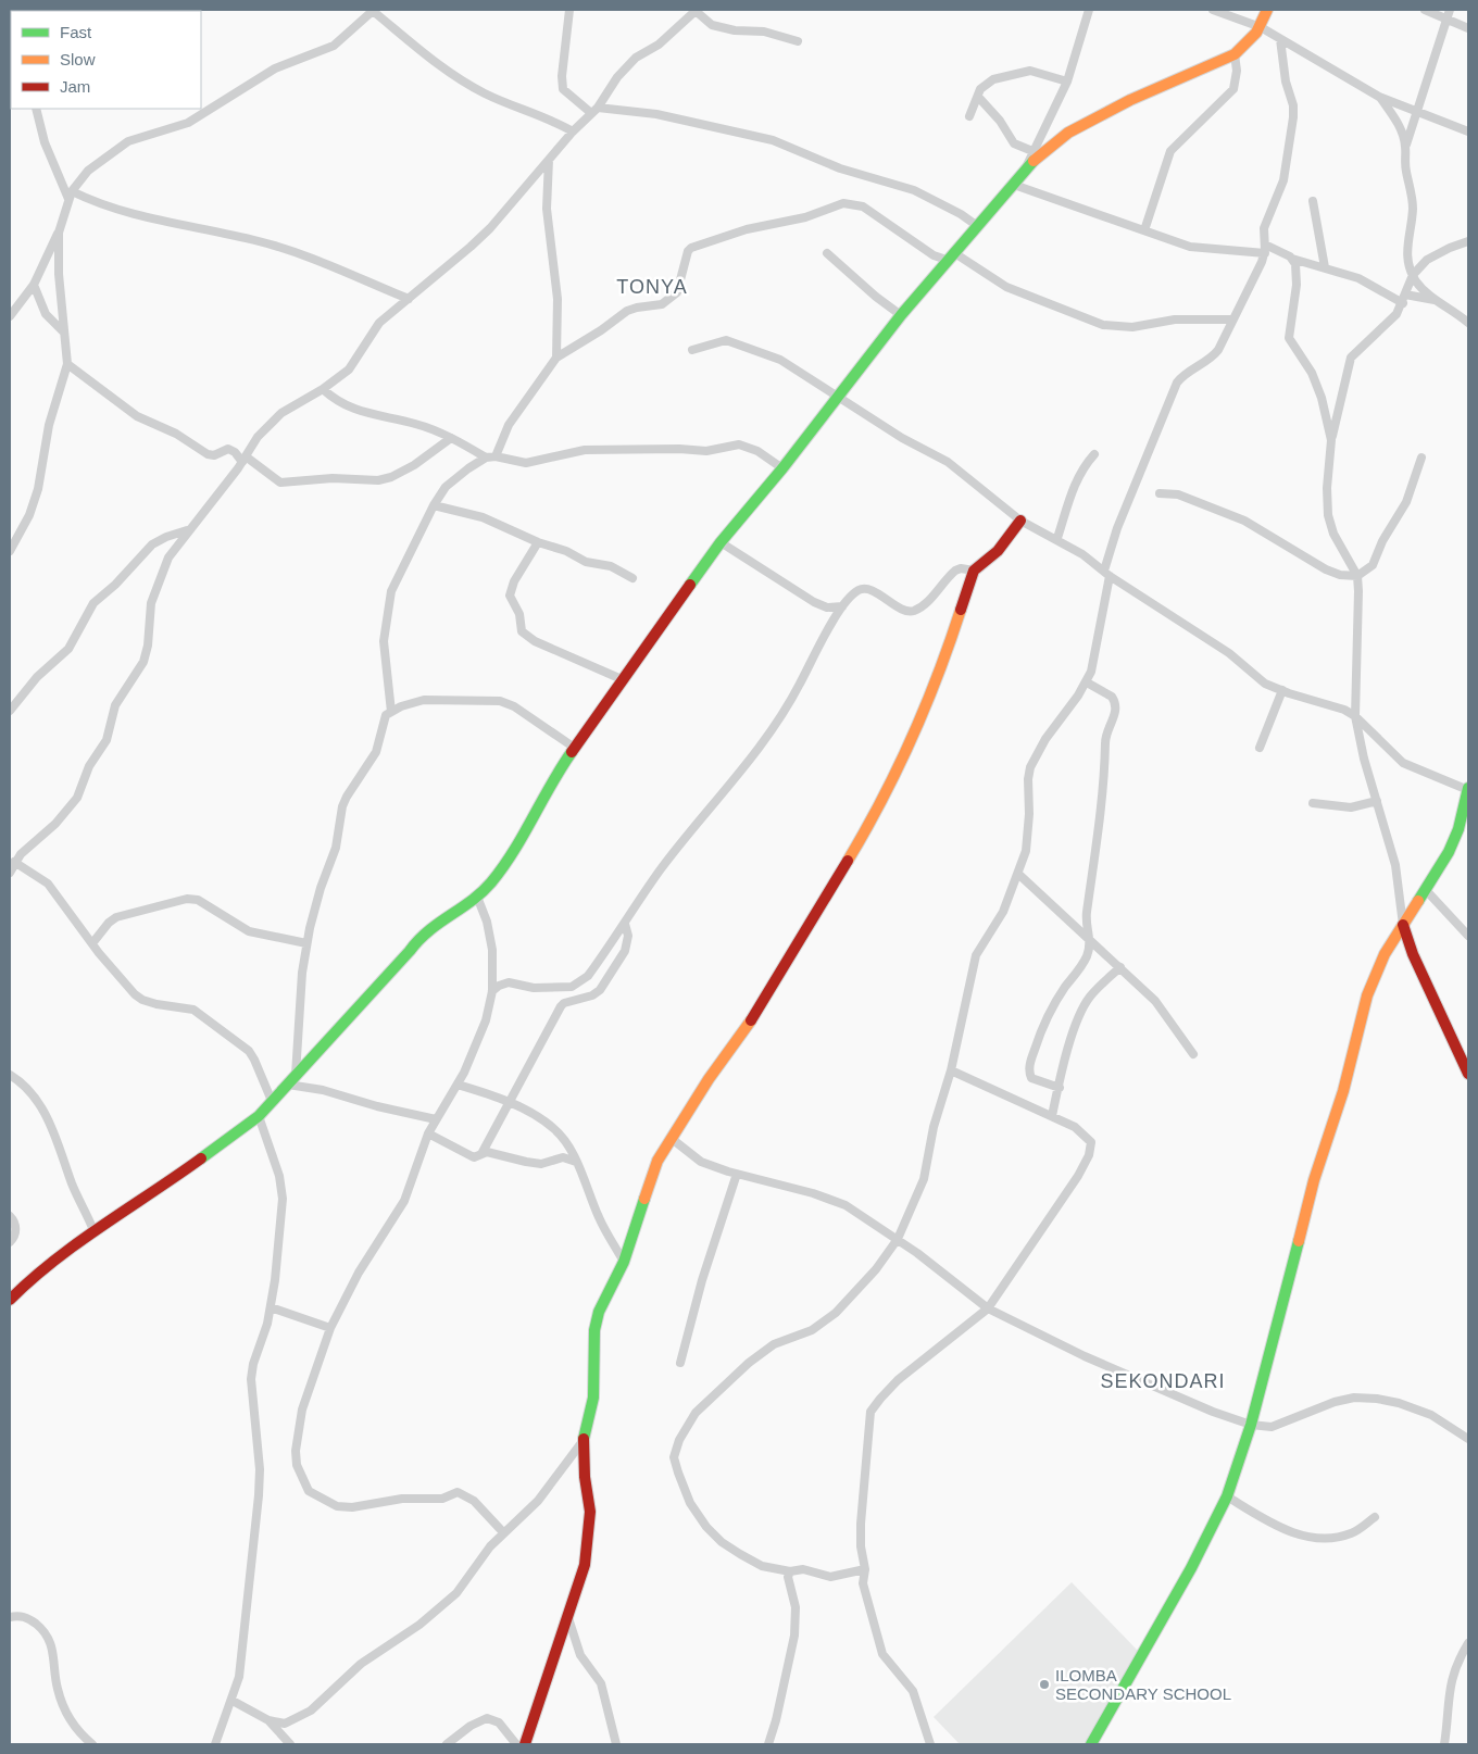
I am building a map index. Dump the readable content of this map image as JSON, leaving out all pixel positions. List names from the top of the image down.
{
  "districts": ["TONYA", "SEKONDARI"],
  "places": ["ILOMBA SECONDARY SCHOOL"],
  "legend": ["Fast", "Slow", "Jam"]
}
